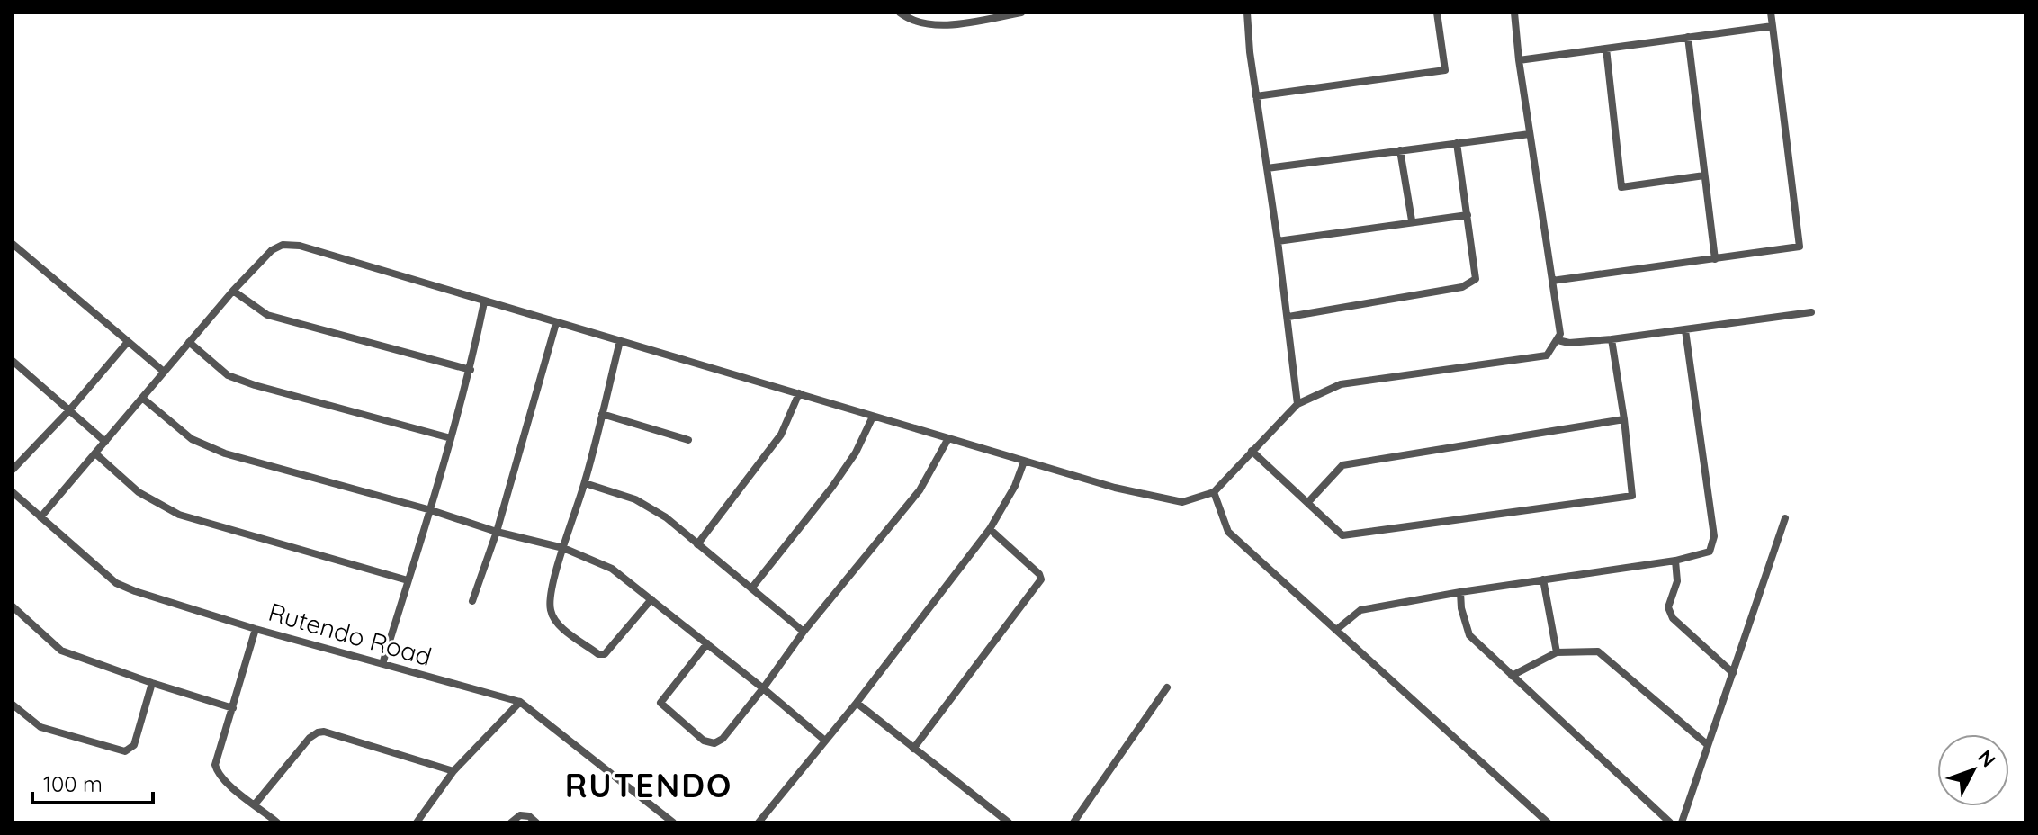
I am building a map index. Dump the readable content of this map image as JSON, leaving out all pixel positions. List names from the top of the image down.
{
  "streets": {
    "street": ["Rutendo Road"]
  },
  "districts": ["RUTENDO"],
  "scale_bar": "100 m",
  "north": "top right"
}
